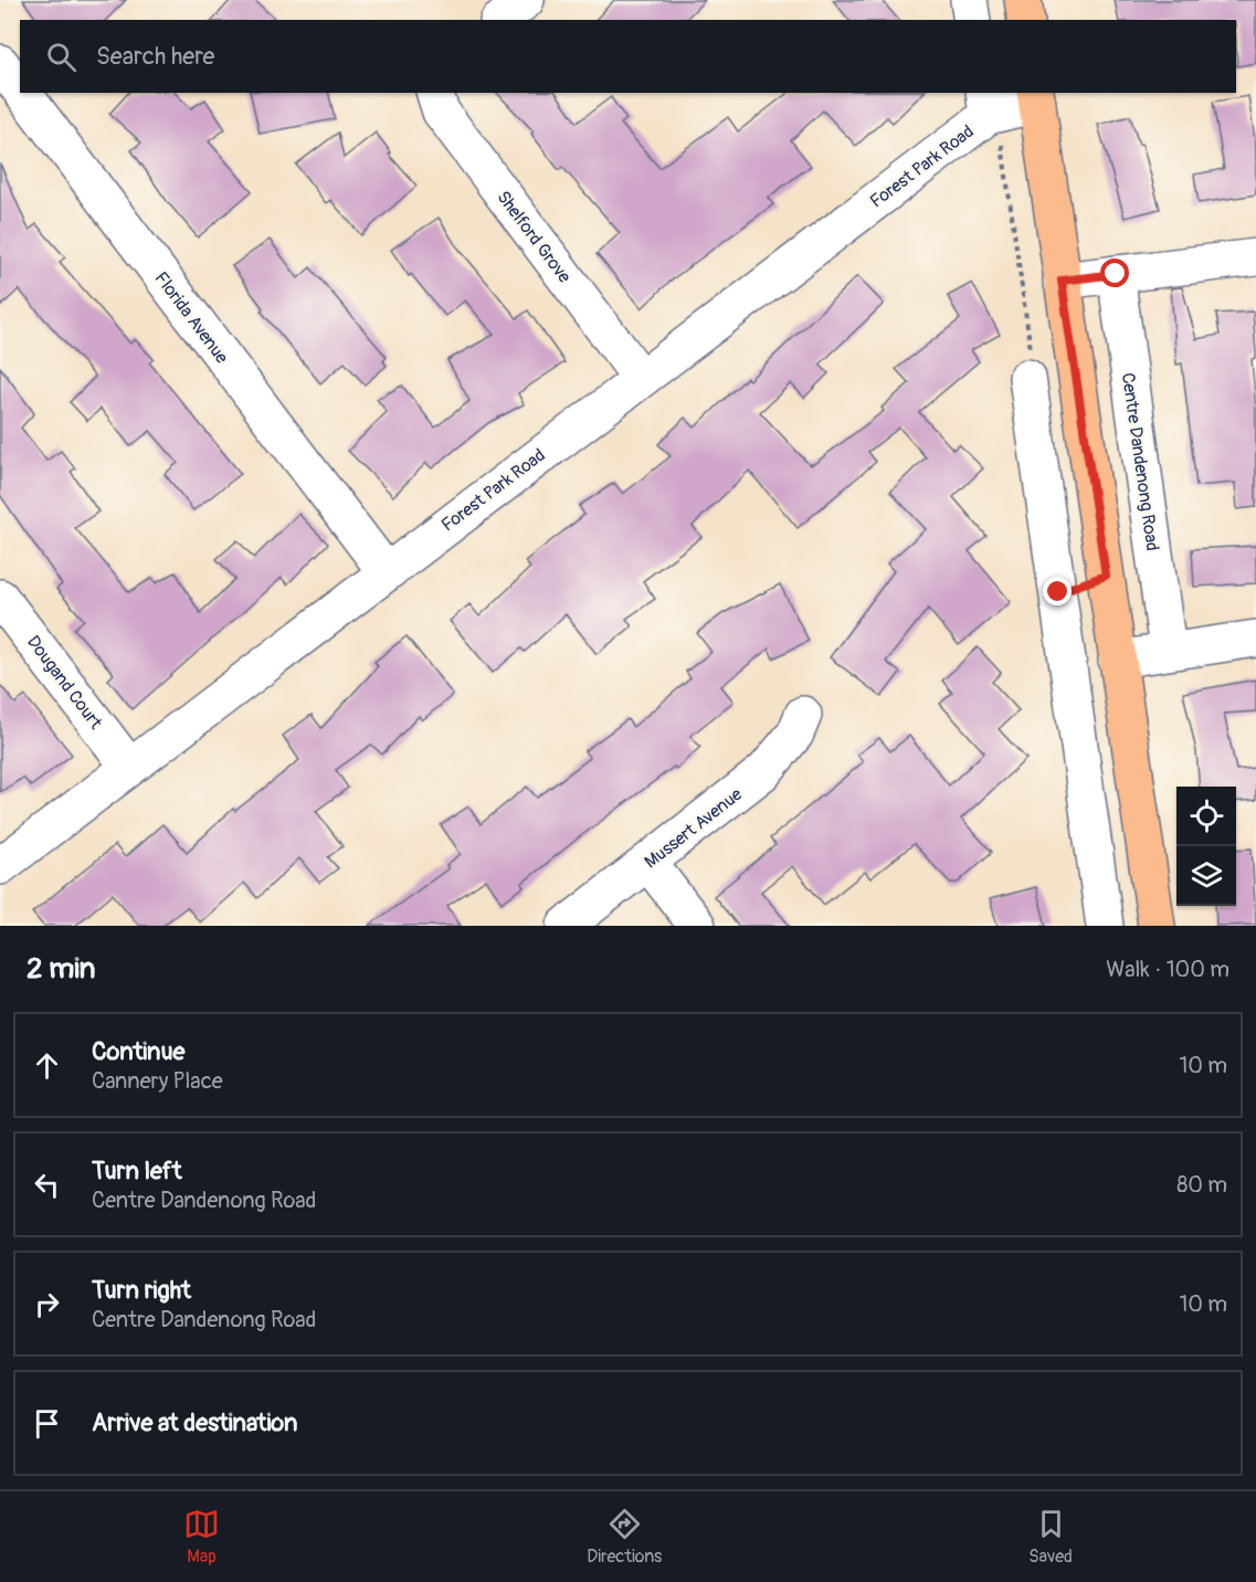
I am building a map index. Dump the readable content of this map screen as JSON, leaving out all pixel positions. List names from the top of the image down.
{
  "streets": {
    "street": [
      "Forest Park Road",
      "Shelford Grove",
      "Florida Avenue",
      "Centre Dandenong Road",
      "Dougand Court",
      "Mussert Avenue"
    ]
  },
  "crossings": [
    ["Forest Park Road", "Shelford Grove"],
    ["Forest Park Road", "Florida Avenue"],
    ["Forest Park Road", "Dougand Court"]
  ],
  "page": {
    "search": "Search here",
    "heading": ["2 min", "Walk · 100 m"],
    "list": [
      ["Continue", "Cannery Place", "10 m"],
      ["Turn left", "Centre Dandenong Road", "80 m"],
      ["Turn right", "Centre Dandenong Road", "10 m"],
      "Arrive at destination"
    ],
    "nav": ["Map", "Directions", "Saved"]
  }
}
